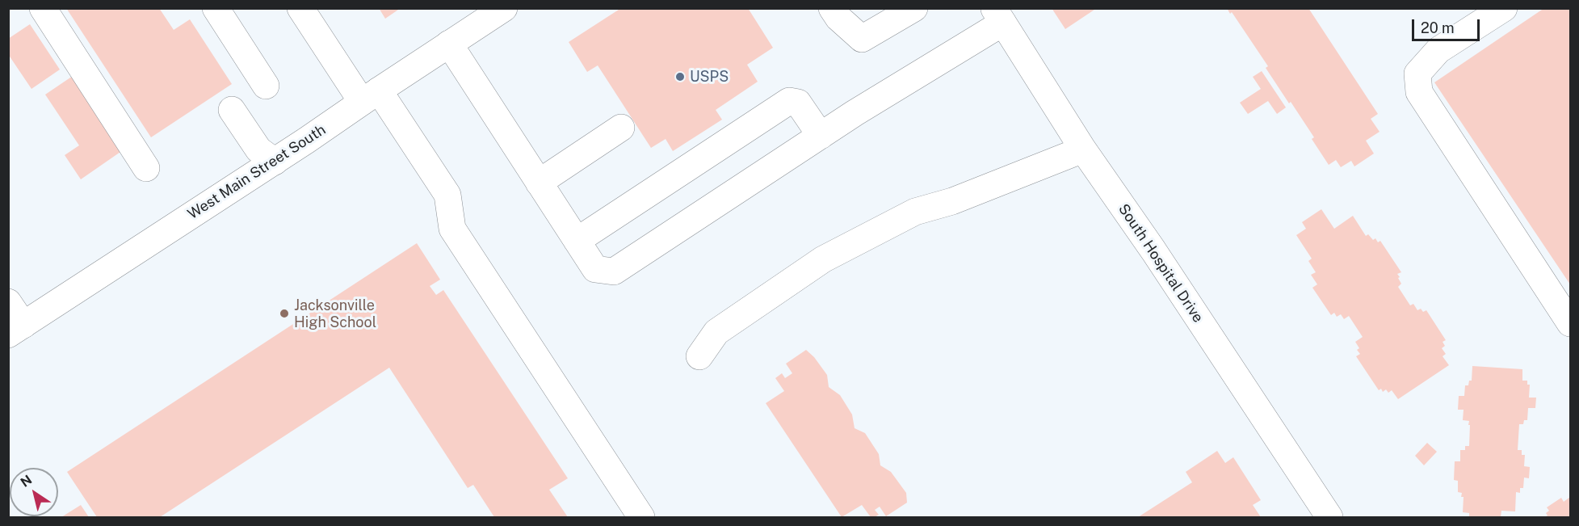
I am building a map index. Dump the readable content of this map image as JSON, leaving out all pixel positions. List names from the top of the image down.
{
  "streets": {
    "street": ["West Main Street South", "South Hospital Drive"]
  },
  "places": ["USPS", "Jacksonville High School"],
  "scale_bar": "20 m",
  "north": "top left"
}
